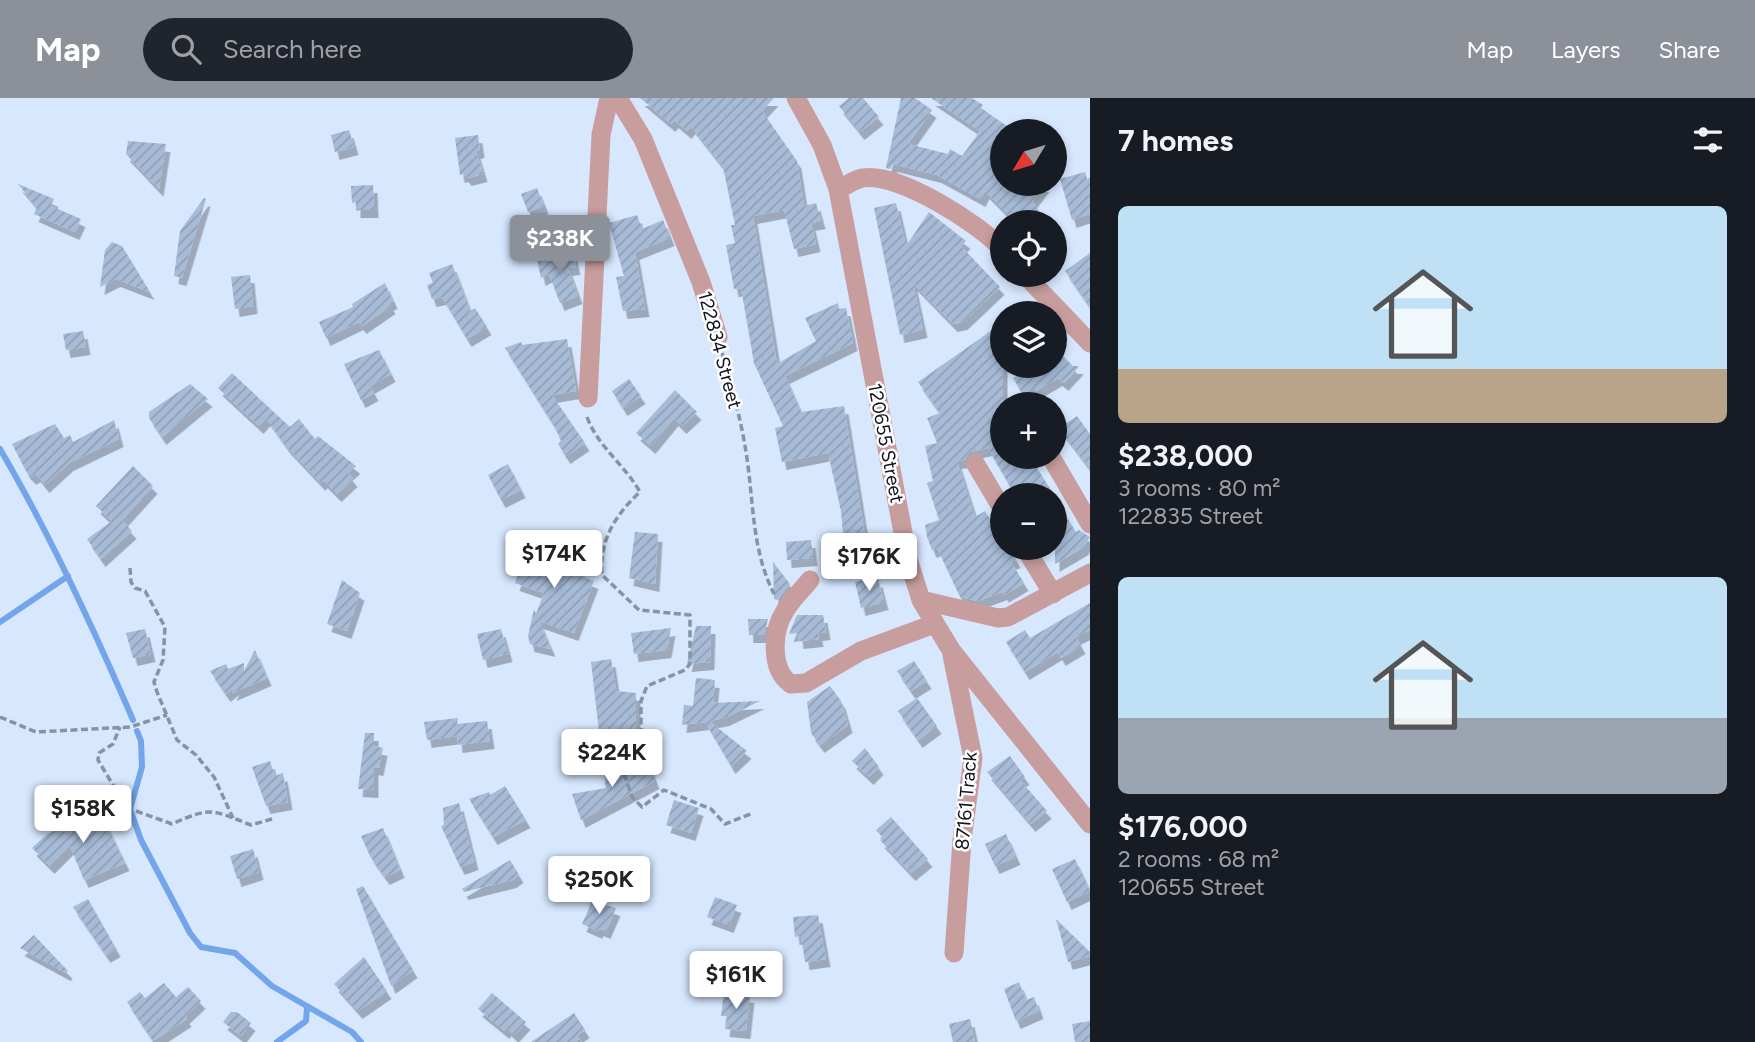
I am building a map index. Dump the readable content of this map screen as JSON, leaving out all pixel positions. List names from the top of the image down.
{
  "streets": {
    "street": ["122834 Street", "120655 Street", "87161 Track"]
  },
  "crossings": [
    ["120655 Street", "87161 Track"]
  ],
  "north": "bottom left",
  "page": {
    "header": "Map",
    "search": "Search here",
    "nav": ["Map", "Layers", "Share"],
    "heading": "7 homes",
    "map_buttons": ["+", "−"],
    "list": [
      {
        "name": "$238,000",
        "note": "3 rooms · 80 m² · 122835 Street"
      },
      {
        "name": "$176,000",
        "note": "2 rooms · 68 m² · 120655 Street"
      }
    ],
    "price": [
      "$238K",
      "$174K",
      "$176K",
      "$224K",
      "$158K",
      "$250K",
      "$161K"
    ]
  }
}
